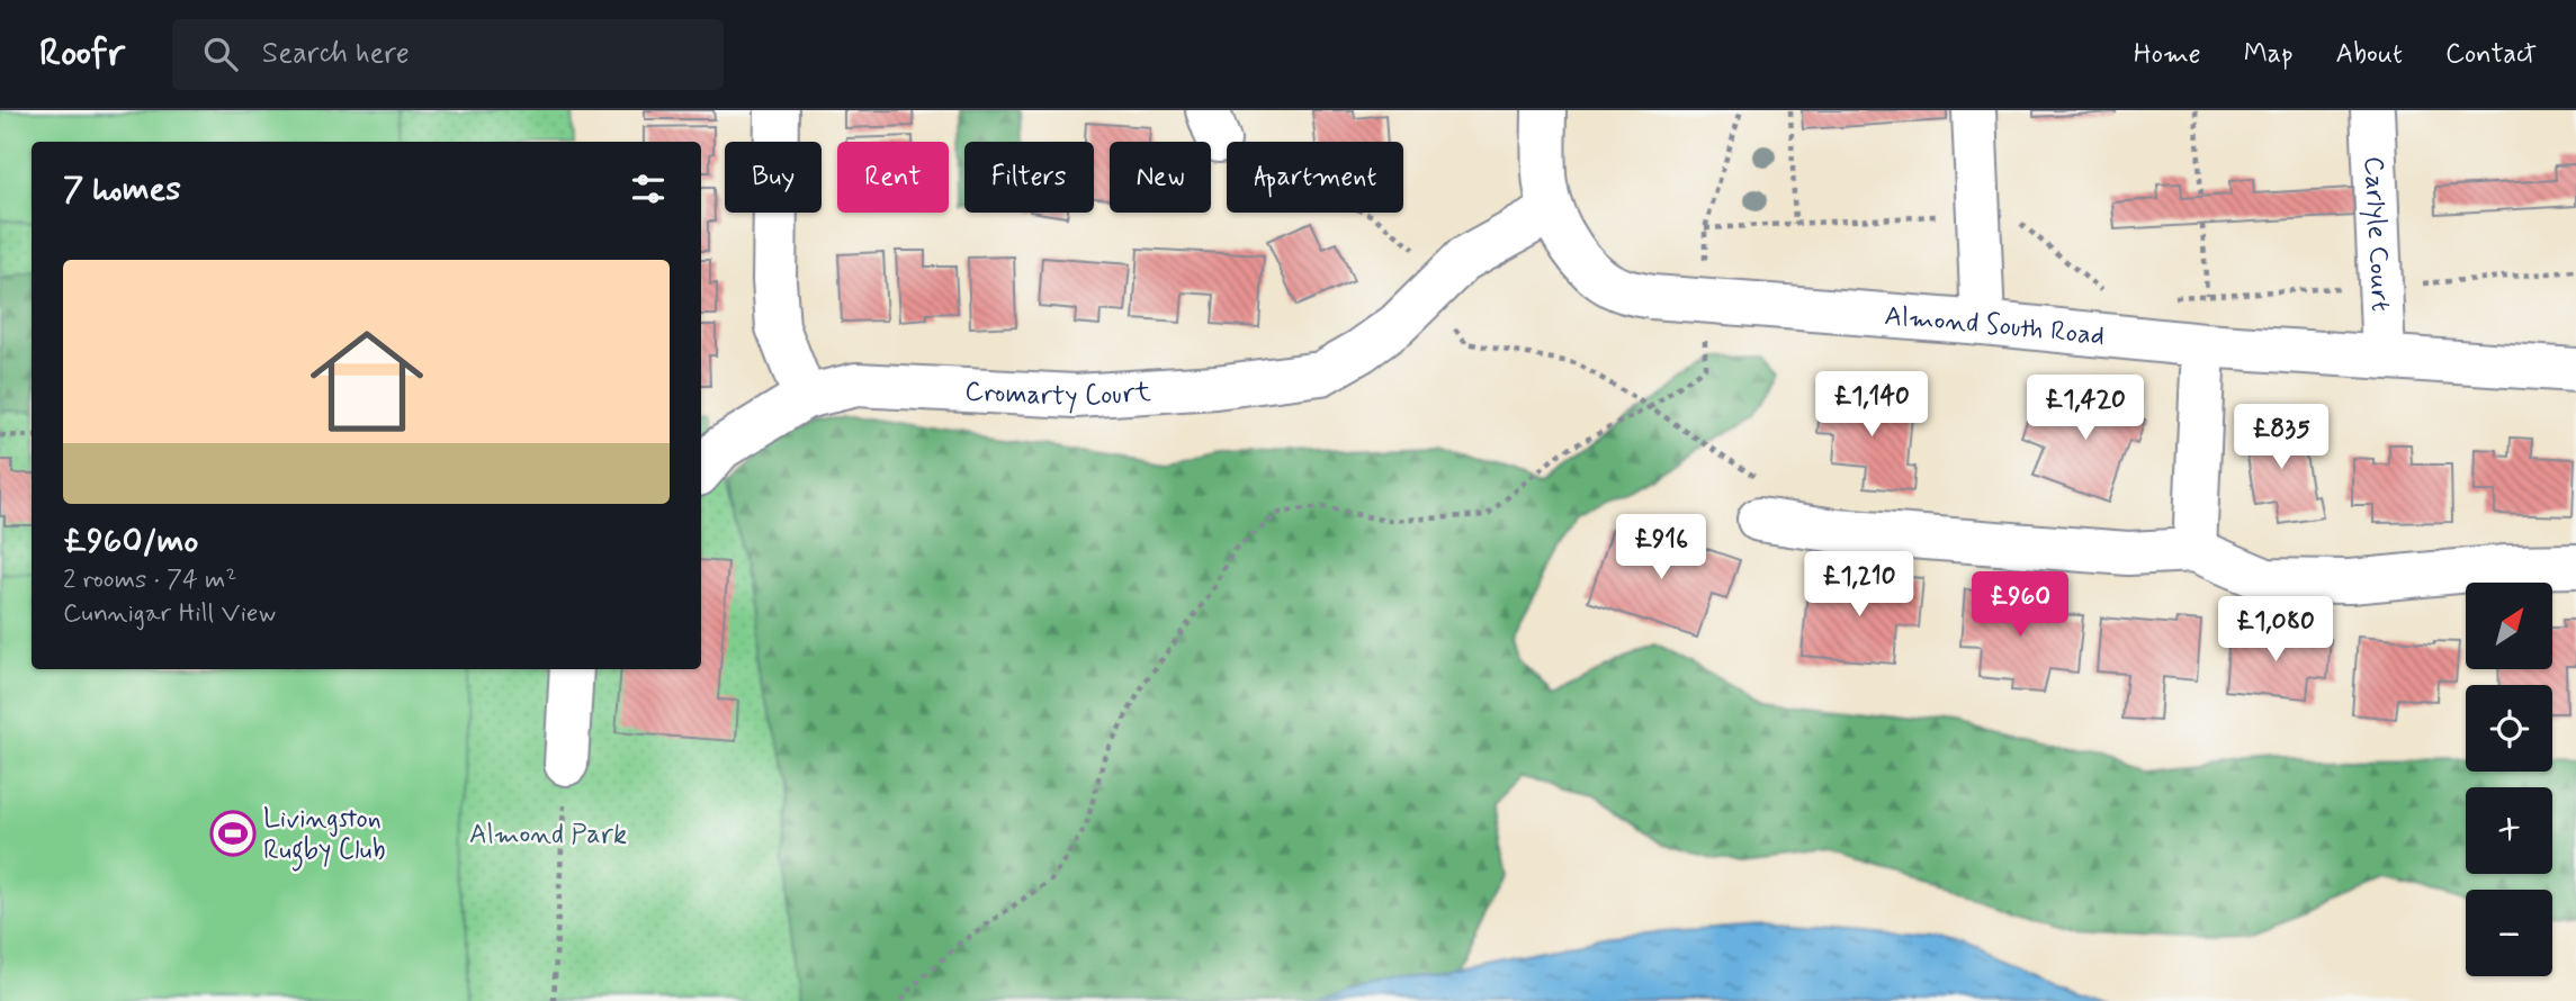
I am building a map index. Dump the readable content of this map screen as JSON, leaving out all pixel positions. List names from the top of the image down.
{
  "streets": {
    "street": ["Carlyle Court", "Almond South Road", "Cromarty Court"]
  },
  "crossings": [
    ["Carlyle Court", "Almond South Road"],
    ["Almond South Road", "Cromarty Court"]
  ],
  "parks": ["Almond Park"],
  "places": {
    "sports": ["Livingston Rugby Club"]
  },
  "north": "top right",
  "page": {
    "header": "Roofr",
    "search": "Search here",
    "nav": [
      "Home",
      "Map",
      "About",
      "Contact"
    ],
    "chip": [
      "Buy",
      "Rent",
      "Filters",
      "New",
      "Apartment"
    ],
    "heading": "7 homes",
    "list": [
      {
        "name": "£960/mo",
        "note": "2 rooms · 74 m² · Cunnigar Hill View"
      }
    ],
    "price": [
      "£1,140",
      "£1,420",
      "£835",
      "£916",
      "£1,210",
      "£960",
      "£1,080"
    ],
    "map_buttons": ["+", "−"]
  }
}
